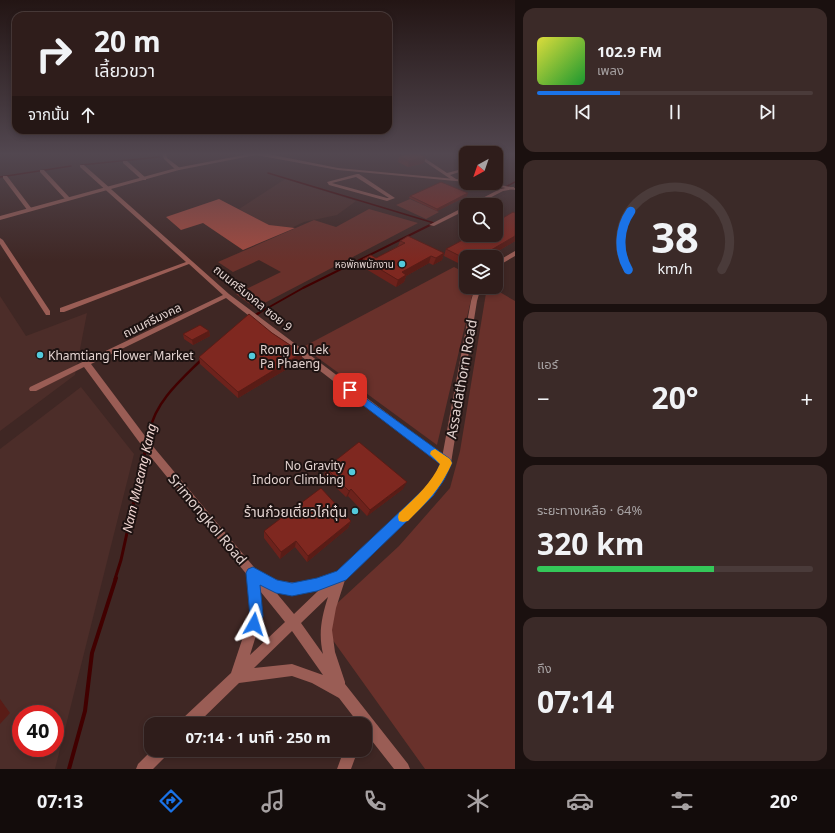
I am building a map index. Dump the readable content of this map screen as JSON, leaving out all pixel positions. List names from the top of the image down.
{
  "streets": {
    "street": [
      "ถนนศรีมงคล ซอย 9",
      "ถนนศรีมงคล",
      "Assadathorn Road",
      "Srimongkol Road"
    ]
  },
  "crossings": [
    ["ถนนศรีมงคล ซอย 9", "ถนนศรีมงคล"],
    ["ถนนศรีมงคล ซอย 9", "Assadathorn Road"],
    ["ถนนศรีมงคล", "Srimongkol Road"],
    ["Assadathorn Road", "Srimongkol Road"]
  ],
  "water": ["Nam Mueang Kang"],
  "places": [
    "หอพักพนักงาน",
    "Khamtiang Flower Market",
    "Rong Lo Lek Pa Phaeng",
    "No Gravity Indoor Climbing",
    "ร้านก๋วยเตี๋ยวไก่ตุ๋น"
  ],
  "north": "bottom left",
  "page": {
    "turn": ["20 m", "เลี้ยวขวา"],
    "song": ["102.9 FM", "เพลง"],
    "then": "จากนั้น",
    "tile": [
      "แอร์",
      ["ระยะทางเหลือ · 64%", "320 km"],
      ["ถึง", "07:14"]
    ],
    "heat": ["−", "20°", "+"],
    "limit": "40",
    "trip": "07:14 · 1 นาที · 250 m",
    "tabs": ["07:13", "20°"],
    "gauge": ["38", "km/h"]
  }
}
